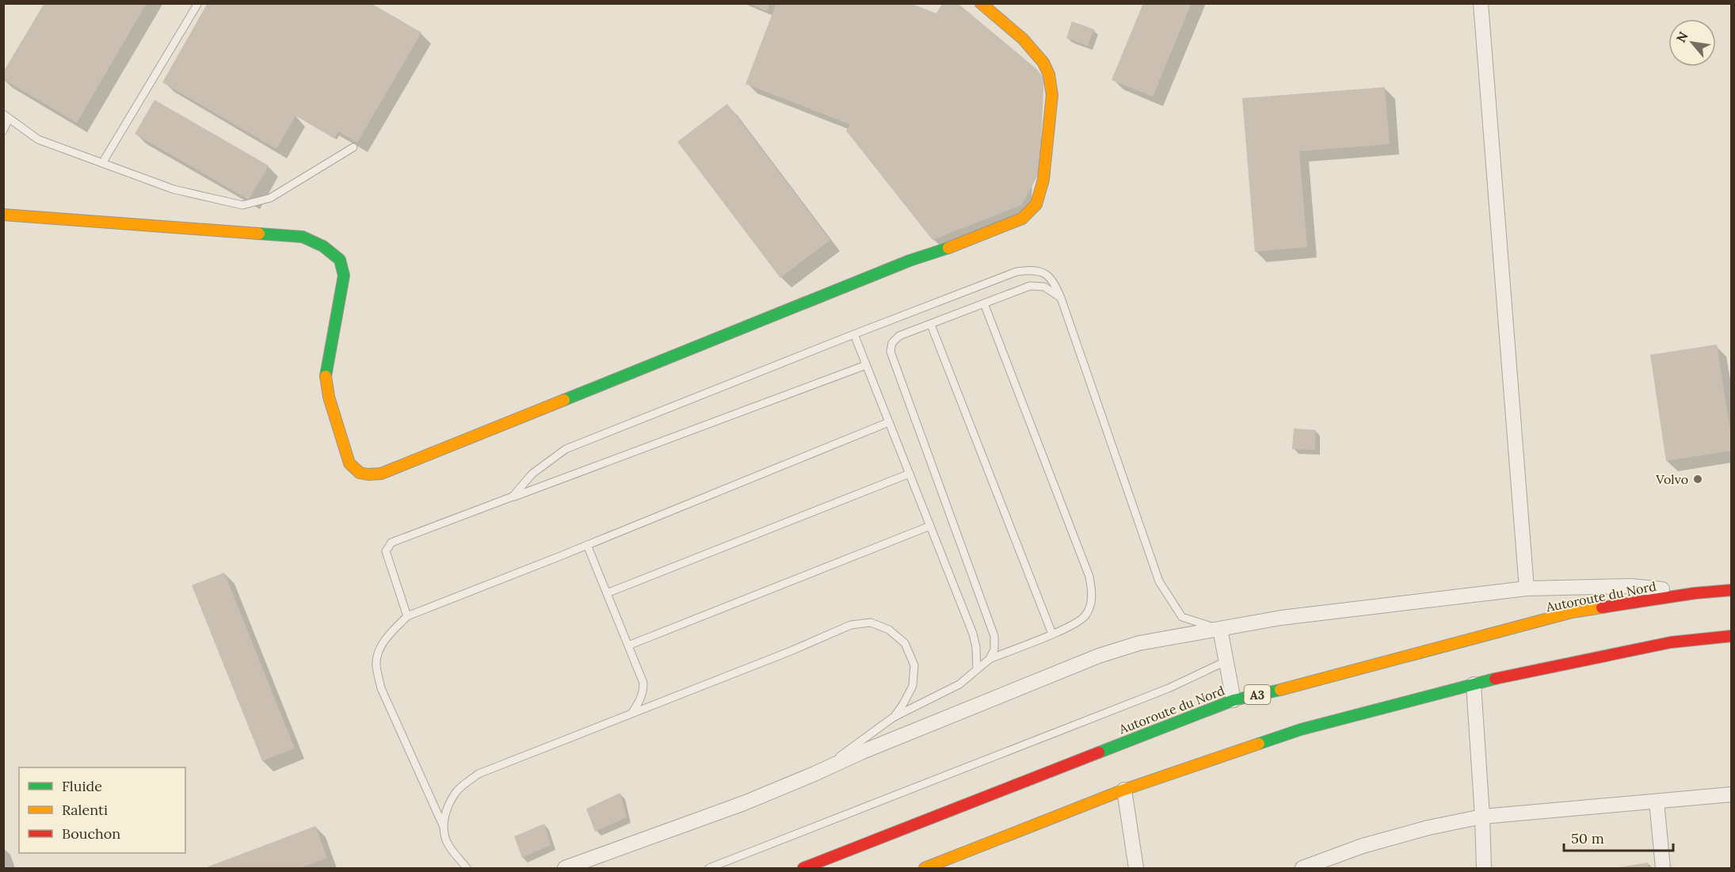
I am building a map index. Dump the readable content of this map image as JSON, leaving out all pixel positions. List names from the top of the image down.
{
  "streets": {
    "main road": ["Autoroute du Nord", "A3"]
  },
  "places": ["Volvo"],
  "legend": ["Fluide", "Ralenti", "Bouchon"],
  "scale_bar": "50 m",
  "north": "top left"
}
